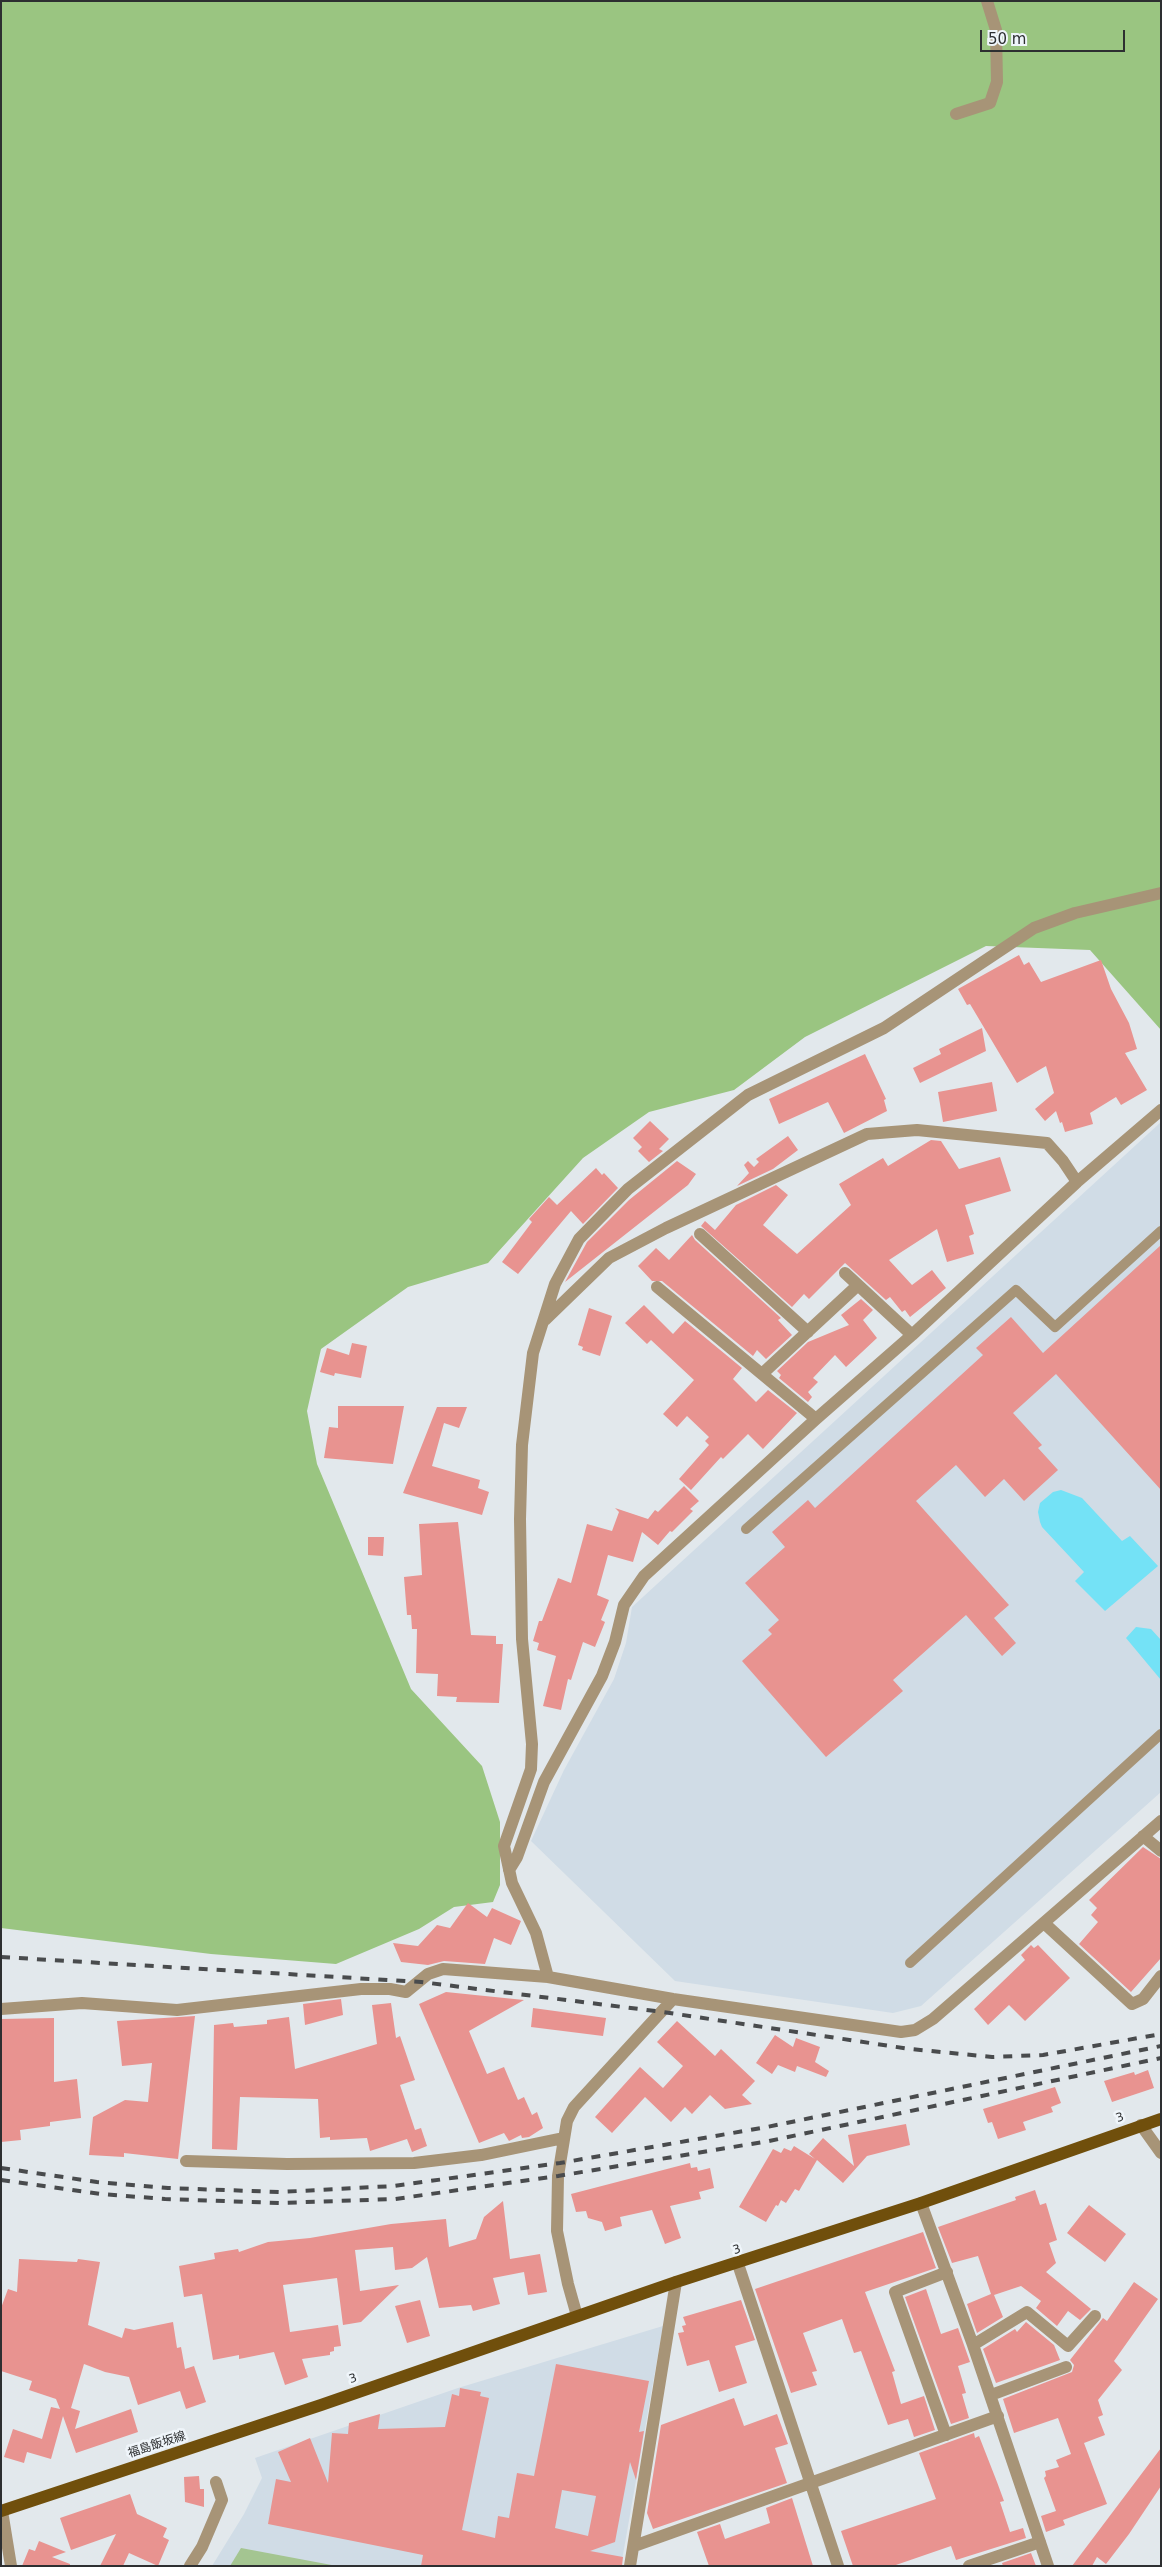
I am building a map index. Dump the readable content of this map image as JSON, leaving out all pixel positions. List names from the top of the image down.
{
  "streets": {
    "main road": ["3", "福島飯坂線"]
  },
  "crossings": [
    ["3", "福島飯坂線"]
  ],
  "scale_bar": "50 m"
}
